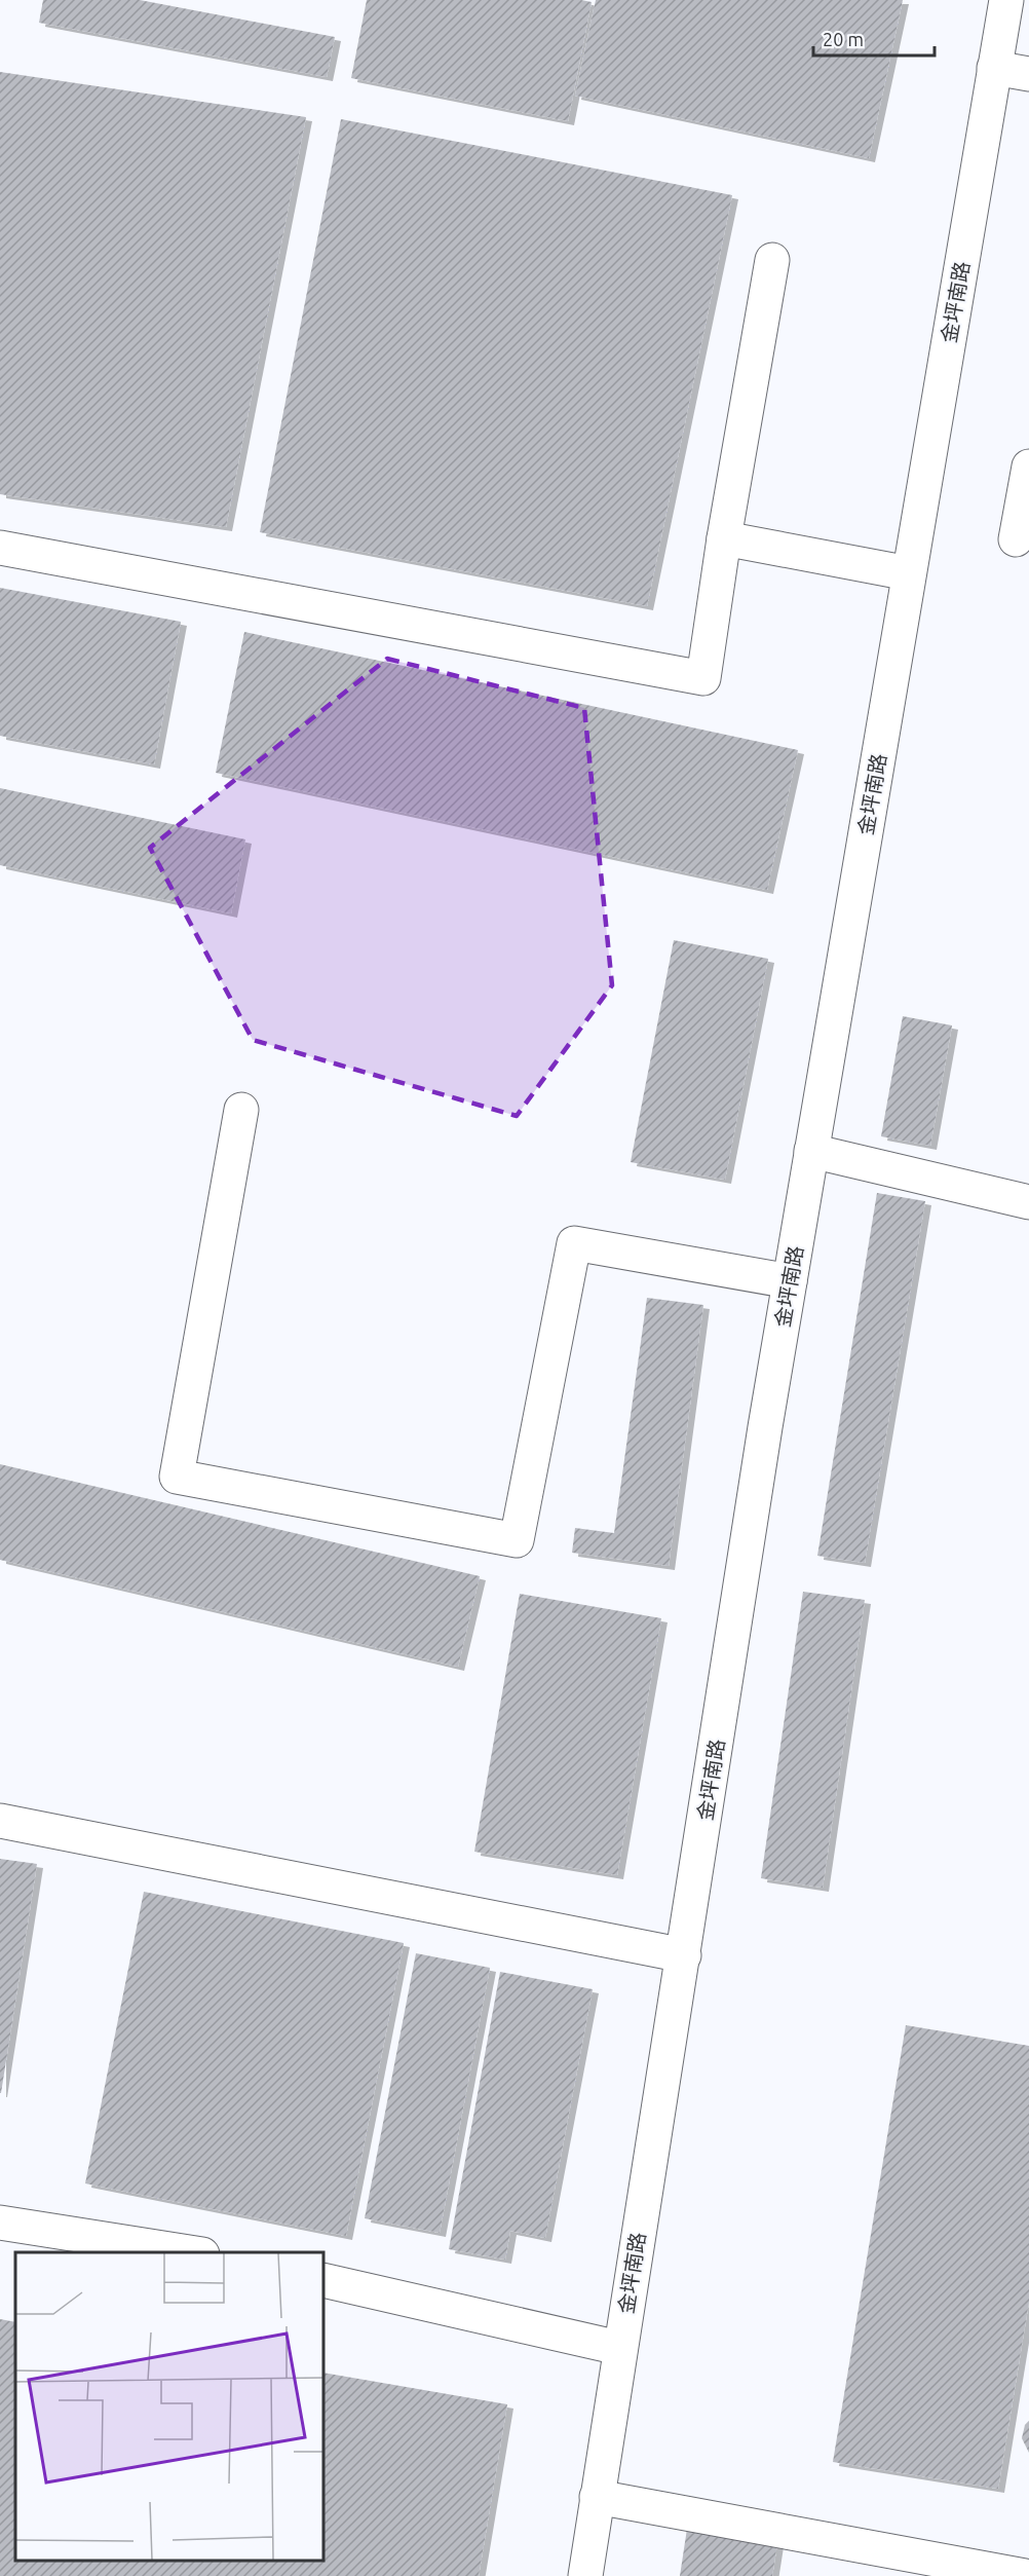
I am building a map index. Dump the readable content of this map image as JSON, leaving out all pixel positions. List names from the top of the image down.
{
  "streets": {
    "street": ["金坪南路"]
  },
  "scale_bar": "20 m"
}
